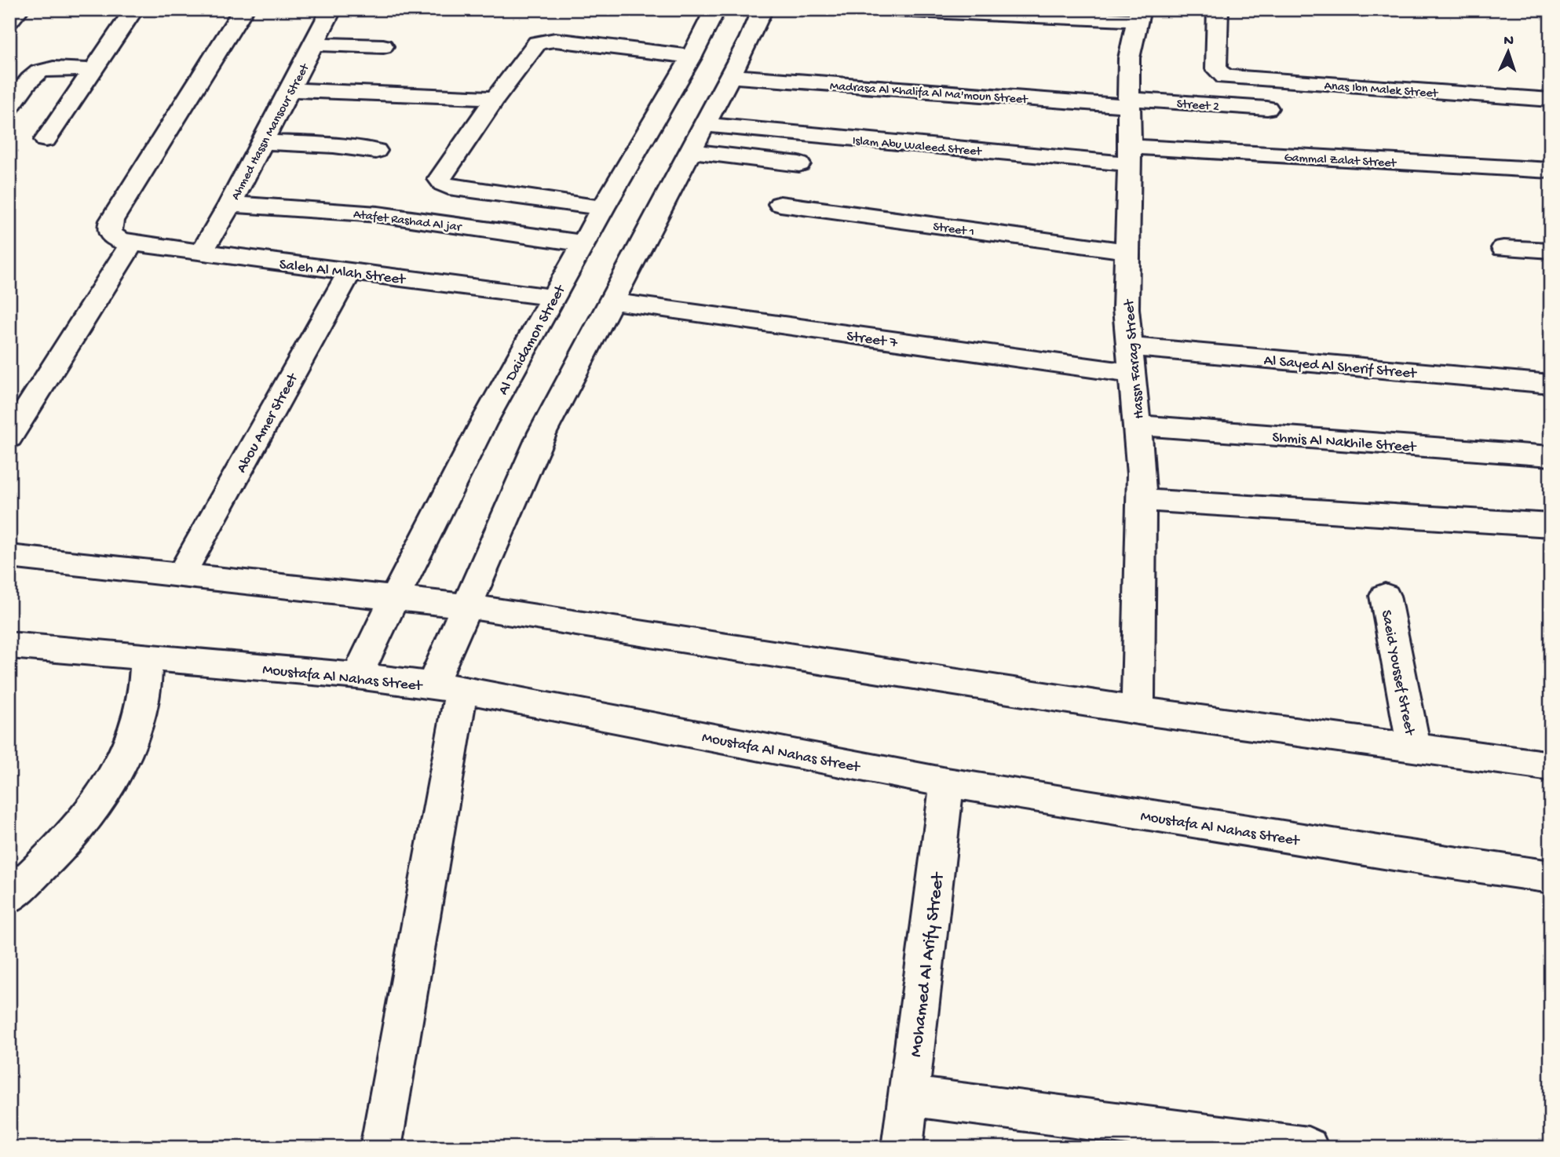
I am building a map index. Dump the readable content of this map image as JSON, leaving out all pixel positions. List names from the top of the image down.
{
  "streets": {
    "street": [
      "Anas Ibn Malek Street",
      "Madrasa Al Khalifa Al Ma'moun Street",
      "Street 2",
      "Ahmed Hassn Mansour Street",
      "Islam Abu Waleed Street",
      "Gammal Zalat Street",
      "Atafet Rashad Al jar",
      "Street 1",
      "Saleh Al Mlah Street",
      "Street 7",
      "Al Daidamon Street",
      "Hassn Farag Street",
      "Al Sayed Al Sherif Street",
      "Abou Amer Street",
      "Shmis Al Nakhile Street",
      "Saeid Youssef Street",
      "Moustafa Al Nahas Street",
      "Mohamed Al Arify Street"
    ]
  },
  "crossings": [
    ["Madrasa Al Khalifa Al Ma'moun Street", "Street 2"],
    ["Madrasa Al Khalifa Al Ma'moun Street", "Hassn Farag Street"],
    ["Street 2", "Hassn Farag Street"],
    ["Ahmed Hassn Mansour Street", "Atafet Rashad Al jar"],
    ["Ahmed Hassn Mansour Street", "Saleh Al Mlah Street"],
    ["Islam Abu Waleed Street", "Gammal Zalat Street"],
    ["Islam Abu Waleed Street", "Hassn Farag Street"],
    ["Gammal Zalat Street", "Hassn Farag Street"],
    ["Atafet Rashad Al jar", "Al Daidamon Street"],
    ["Street 1", "Hassn Farag Street"],
    ["Saleh Al Mlah Street", "Al Daidamon Street"],
    ["Saleh Al Mlah Street", "Abou Amer Street"],
    ["Street 7", "Hassn Farag Street"],
    ["Al Daidamon Street", "Moustafa Al Nahas Street"],
    ["Hassn Farag Street", "Al Sayed Al Sherif Street"],
    ["Hassn Farag Street", "Shmis Al Nakhile Street"],
    ["Moustafa Al Nahas Street", "Mohamed Al Arify Street"]
  ],
  "north": "top"
}
